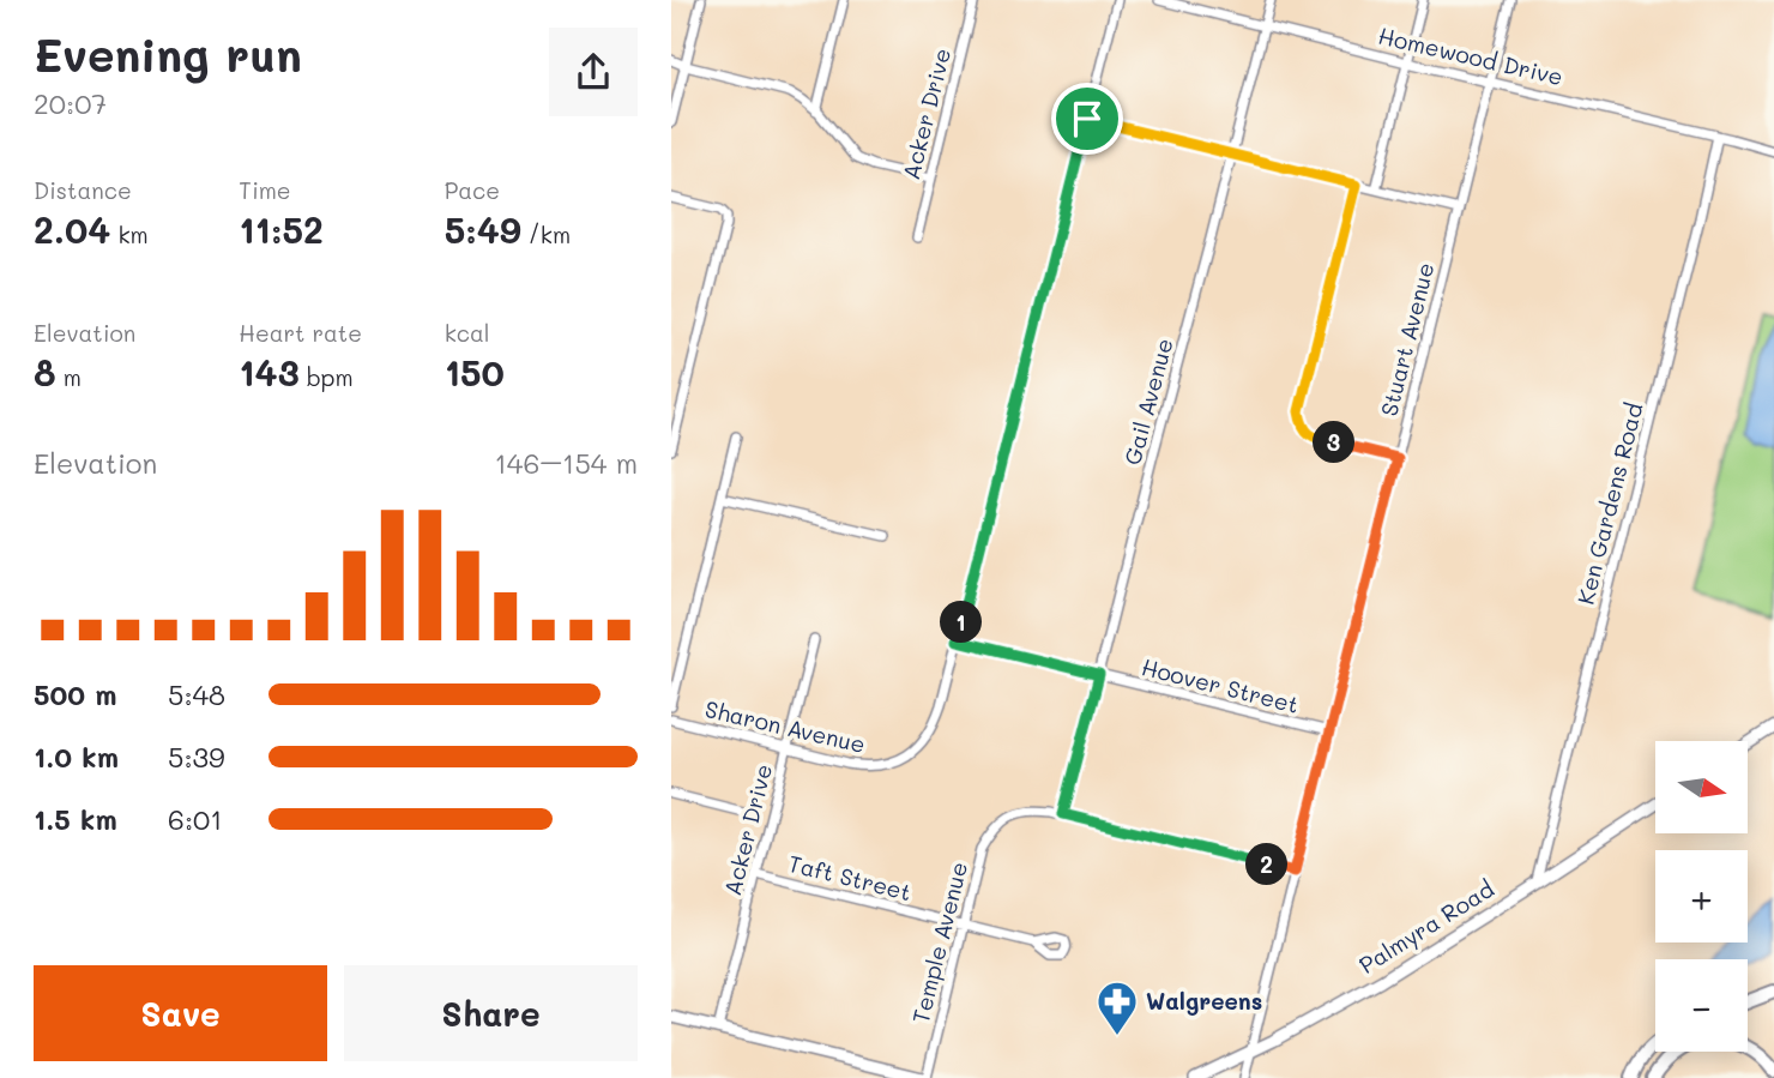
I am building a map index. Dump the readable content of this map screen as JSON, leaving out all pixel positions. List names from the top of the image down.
{
  "streets": {
    "main road": ["Palmyra Road"],
    "street": [
      "Homewood Drive",
      "Acker Drive",
      "Stuart Avenue",
      "Gail Avenue",
      "Ken Gardens Road",
      "Hoover Street",
      "Sharon Avenue",
      "Taft Street",
      "Temple Avenue"
    ]
  },
  "crossings": [
    ["Homewood Drive", "Stuart Avenue"],
    ["Homewood Drive", "Gail Avenue"],
    ["Homewood Drive", "Ken Gardens Road"],
    ["Acker Drive", "Sharon Avenue"],
    ["Acker Drive", "Taft Street"],
    ["Stuart Avenue", "Hoover Street"],
    ["Stuart Avenue", "Palmyra Road"],
    ["Stuart Avenue", "Temple Avenue"],
    ["Gail Avenue", "Hoover Street"],
    ["Gail Avenue", "Temple Avenue"],
    ["Ken Gardens Road", "Palmyra Road"],
    ["Hoover Street", "Sharon Avenue"],
    ["Taft Street", "Temple Avenue"]
  ],
  "places": {
    "pharmacy": ["Walgreens"]
  },
  "north": "right",
  "page": {
    "heading": ["Evening run", "20:07"],
    "stats": [
      ["Distance", "2.04 km"],
      ["Time", "11:52"],
      ["Pace", "5:49 /km"],
      ["Elevation", "8 m"],
      ["Heart rate", "143 bpm"],
      ["kcal", "150"]
    ],
    "pins": ["3", "1", "2"],
    "chart": ["Elevation", "146–154 m"],
    "list": [
      {
        "name": "500 m",
        "note": "5:48"
      },
      {
        "name": "1.0 km",
        "note": "5:39"
      },
      {
        "name": "1.5 km",
        "note": "6:01"
      }
    ],
    "map_buttons": ["+", "−"],
    "buttons": ["Save", "Share"]
  }
}
